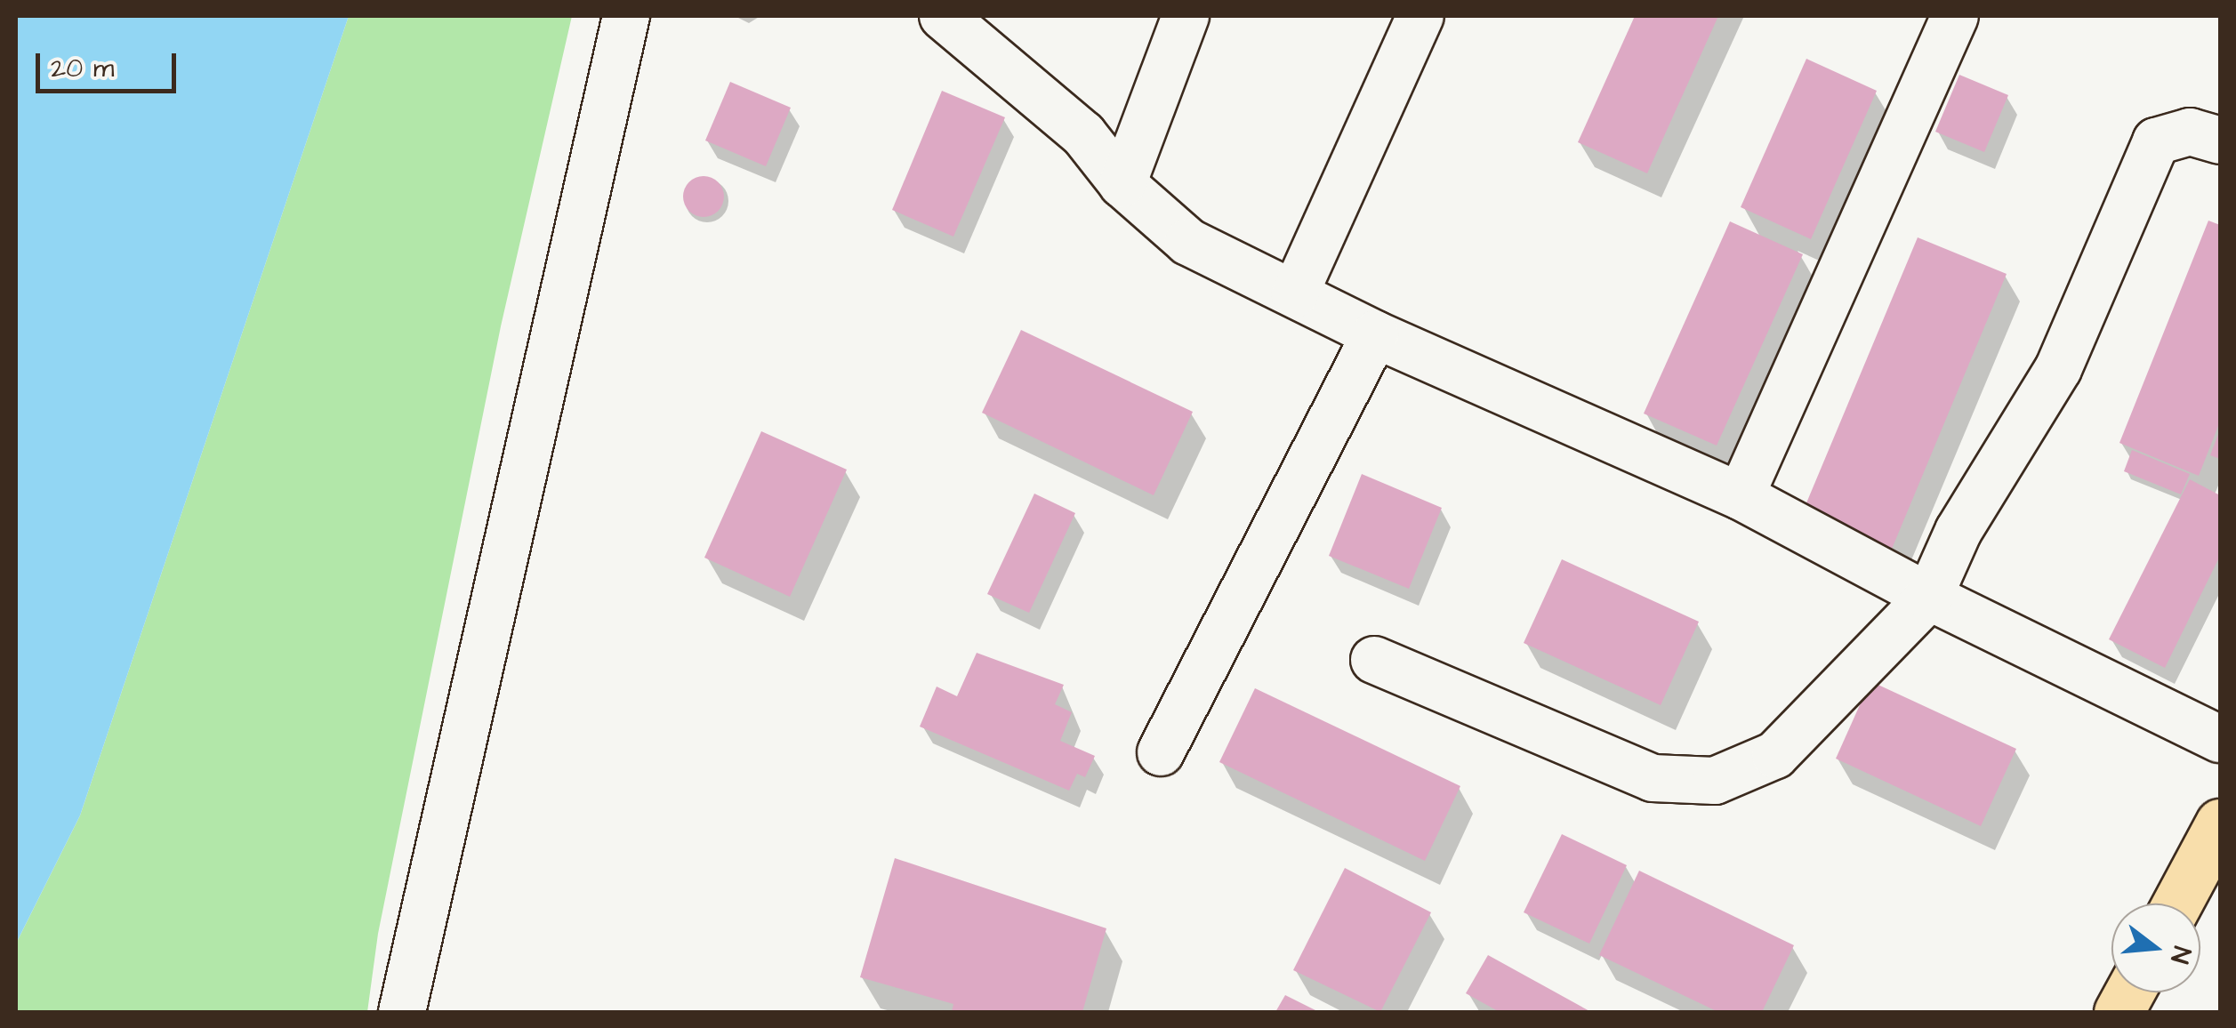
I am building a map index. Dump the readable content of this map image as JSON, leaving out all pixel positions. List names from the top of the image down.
{
  "scale_bar": "20 m",
  "north": "right"
}
